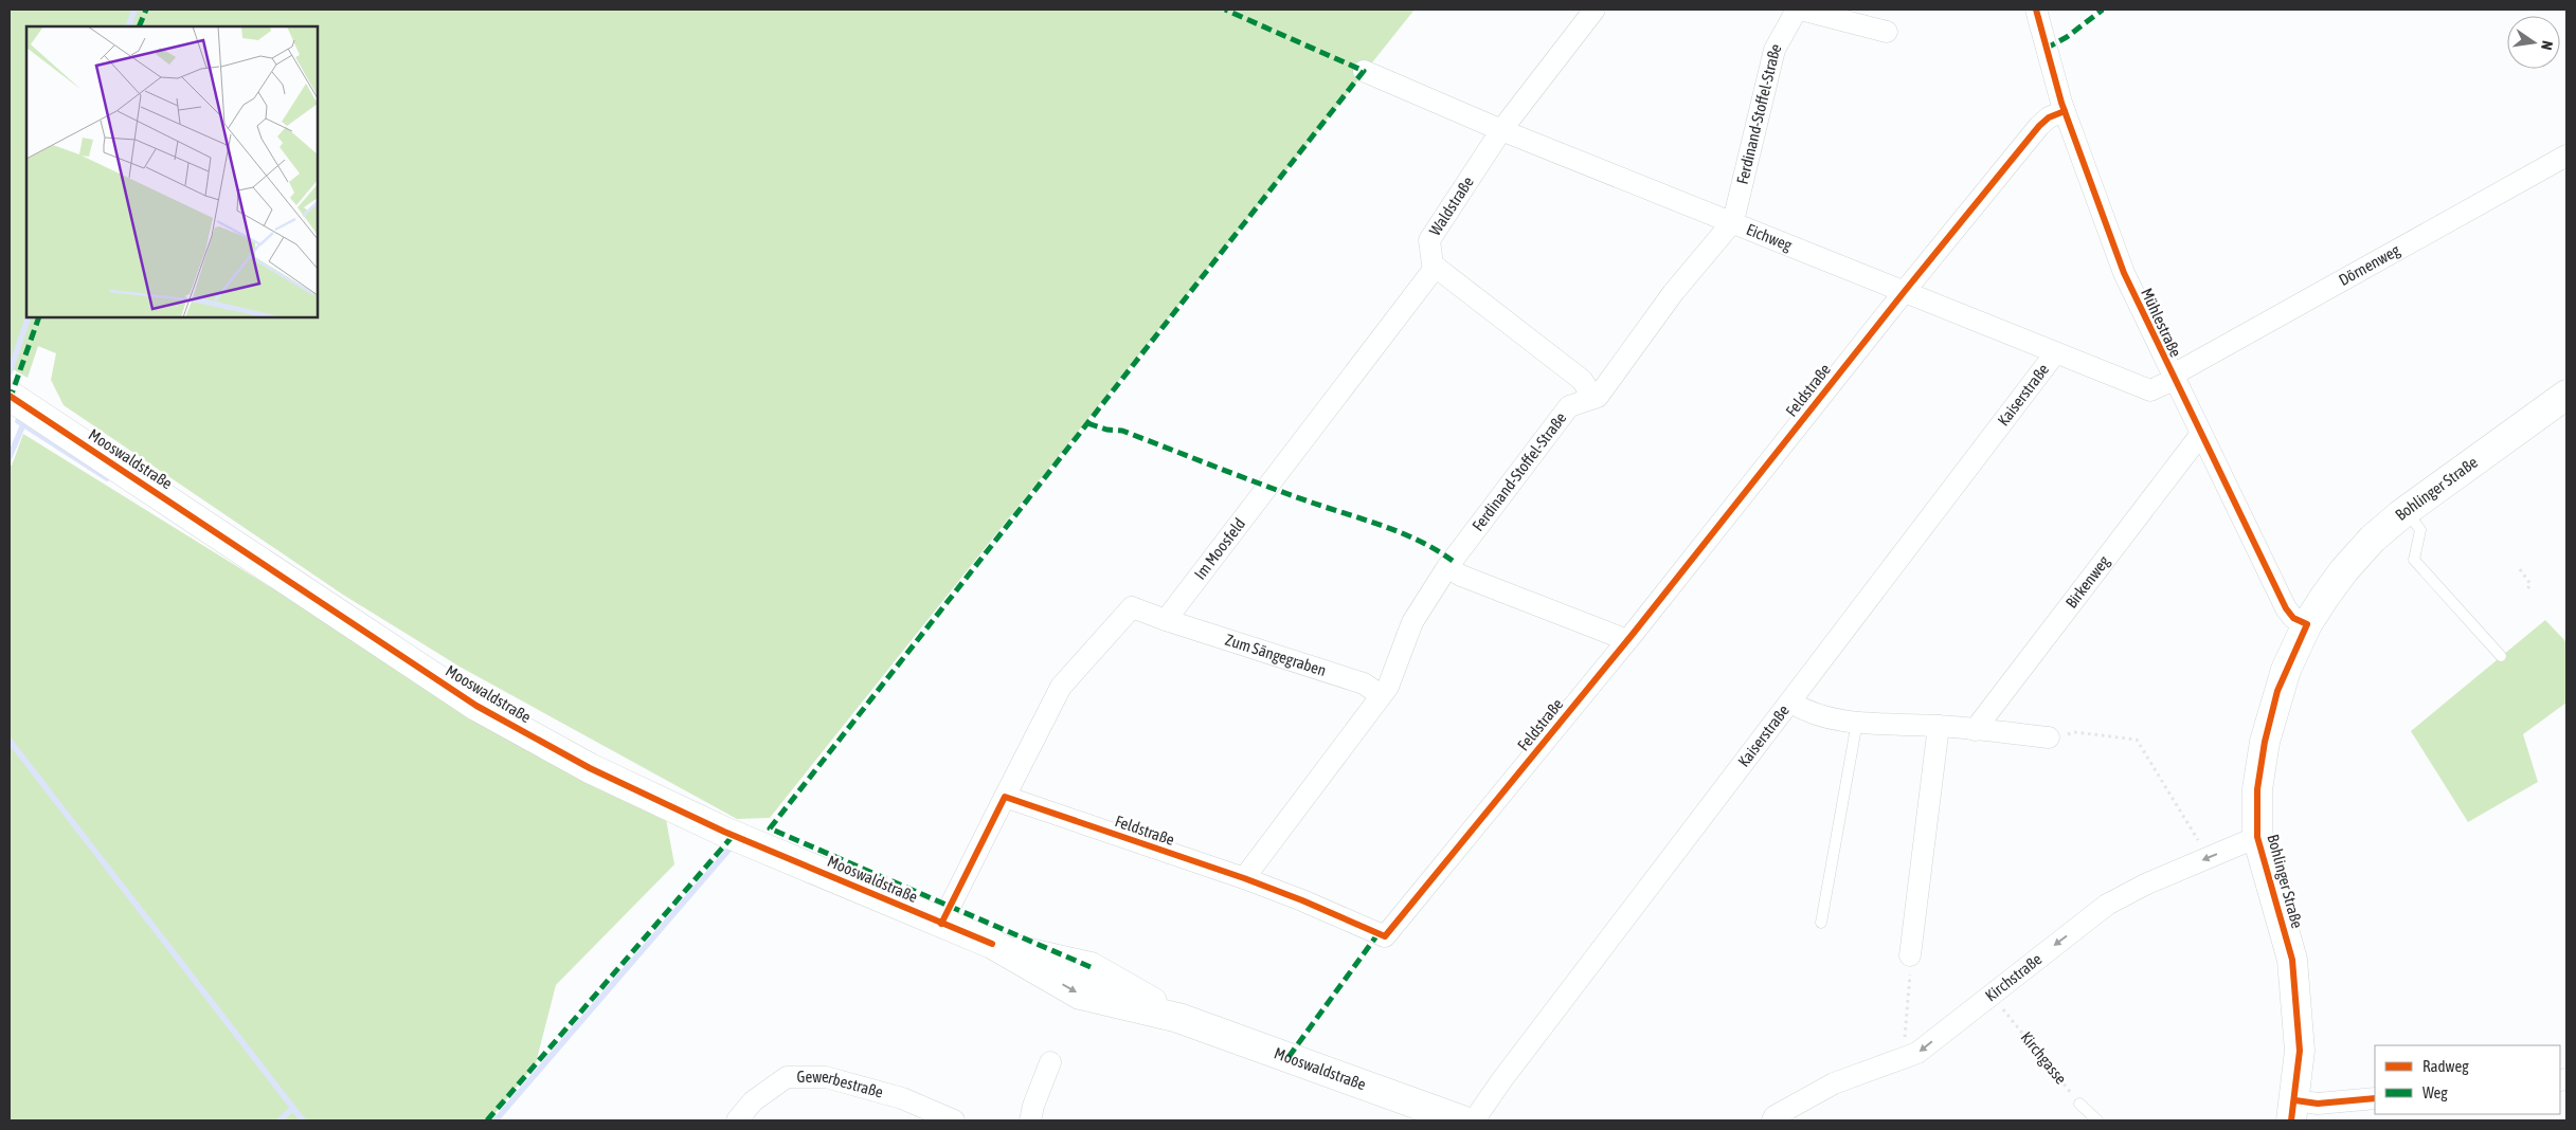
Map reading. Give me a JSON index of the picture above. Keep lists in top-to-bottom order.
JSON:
{
  "streets": {
    "main road": ["Mooswaldstraße", "Bohlinger Straße"],
    "street": [
      "Ferdinand-Stoffel-Straße",
      "Waldstraße",
      "Eichweg",
      "Dörnenweg",
      "Mühlestraße",
      "Feldstraße",
      "Kaiserstraße",
      "Im Moosfeld",
      "Birkenweg",
      "Zum Sängegraben",
      "Kirchstraße",
      "Gewerbestraße"
    ],
    "path": ["Kirchgasse"]
  },
  "crossings": [
    ["Ferdinand-Stoffel-Straße", "Eichweg"],
    ["Ferdinand-Stoffel-Straße", "Feldstraße"],
    ["Ferdinand-Stoffel-Straße", "Zum Sängegraben"],
    ["Waldstraße", "Eichweg"],
    ["Waldstraße", "Im Moosfeld"],
    ["Eichweg", "Dörnenweg"],
    ["Eichweg", "Mühlestraße"],
    ["Eichweg", "Feldstraße"],
    ["Eichweg", "Kaiserstraße"],
    ["Dörnenweg", "Mühlestraße"],
    ["Mühlestraße", "Feldstraße"],
    ["Mühlestraße", "Bohlinger Straße"],
    ["Mühlestraße", "Birkenweg"],
    ["Bohlinger Straße", "Kirchstraße"],
    ["Im Moosfeld", "Zum Sängegraben"],
    ["Kirchstraße", "Kirchgasse"]
  ],
  "one_way": ["Kirchstraße"],
  "legend": ["Radweg", "Weg"],
  "north": "right"
}
